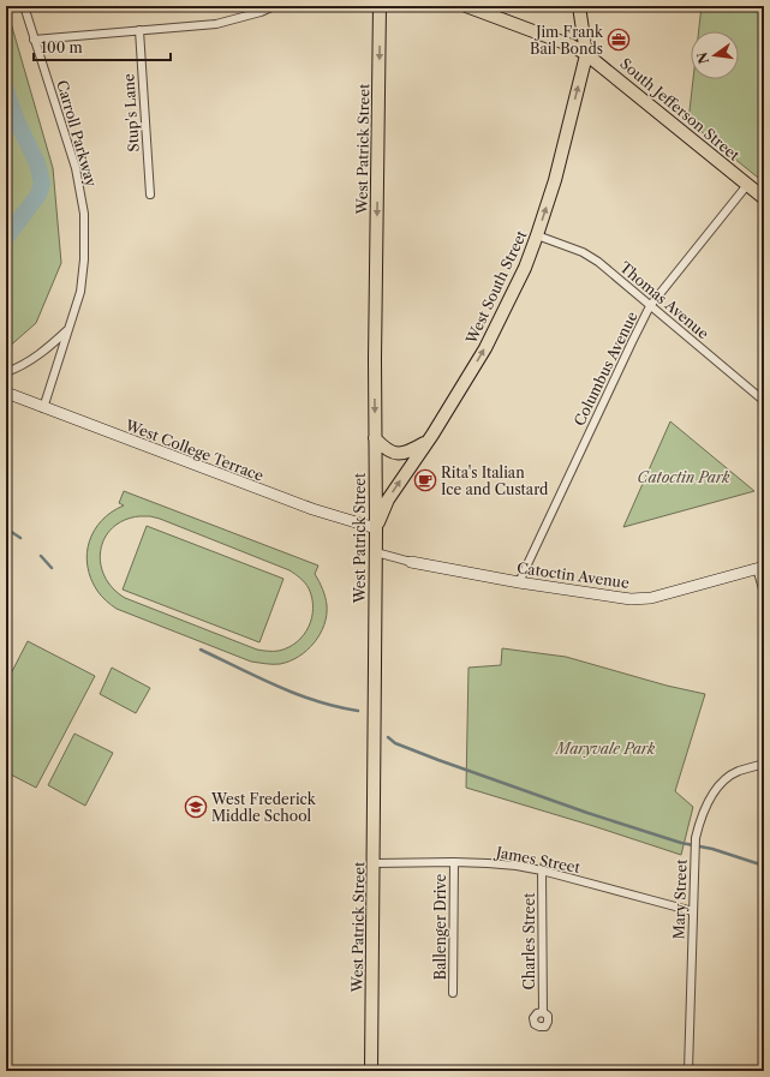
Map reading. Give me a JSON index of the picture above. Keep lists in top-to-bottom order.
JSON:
{
  "streets": {
    "main road": ["South Jefferson Street", "West Patrick Street", "West South Street"],
    "street": [
      "Stup's Lane",
      "Carroll Parkway",
      "Thomas Avenue",
      "Columbus Avenue",
      "West College Terrace",
      "Catoctin Avenue",
      "James Street",
      "Mary Street",
      "Ballenger Drive",
      "Charles Street"
    ]
  },
  "crossings": [
    ["South Jefferson Street", "West South Street"],
    ["South Jefferson Street", "Columbus Avenue"],
    ["Carroll Parkway", "West College Terrace"],
    ["West Patrick Street", "West South Street"],
    ["West Patrick Street", "West College Terrace"],
    ["West Patrick Street", "Catoctin Avenue"],
    ["West Patrick Street", "James Street"],
    ["West South Street", "Thomas Avenue"],
    ["West South Street", "West College Terrace"],
    ["Thomas Avenue", "Columbus Avenue"],
    ["Columbus Avenue", "Catoctin Avenue"],
    ["James Street", "Mary Street"],
    ["James Street", "Ballenger Drive"],
    ["James Street", "Charles Street"]
  ],
  "one_way": ["West Patrick Street", "West South Street"],
  "parks": ["Catoctin Park", "Maryvale Park"],
  "places": {
    "office": ["Jim Frank Bail Bonds"],
    "cafe": ["Rita's Italian Ice and Custard"],
    "school or university": ["West Frederick Middle School"]
  },
  "scale_bar": "100 m",
  "north": "left"
}
